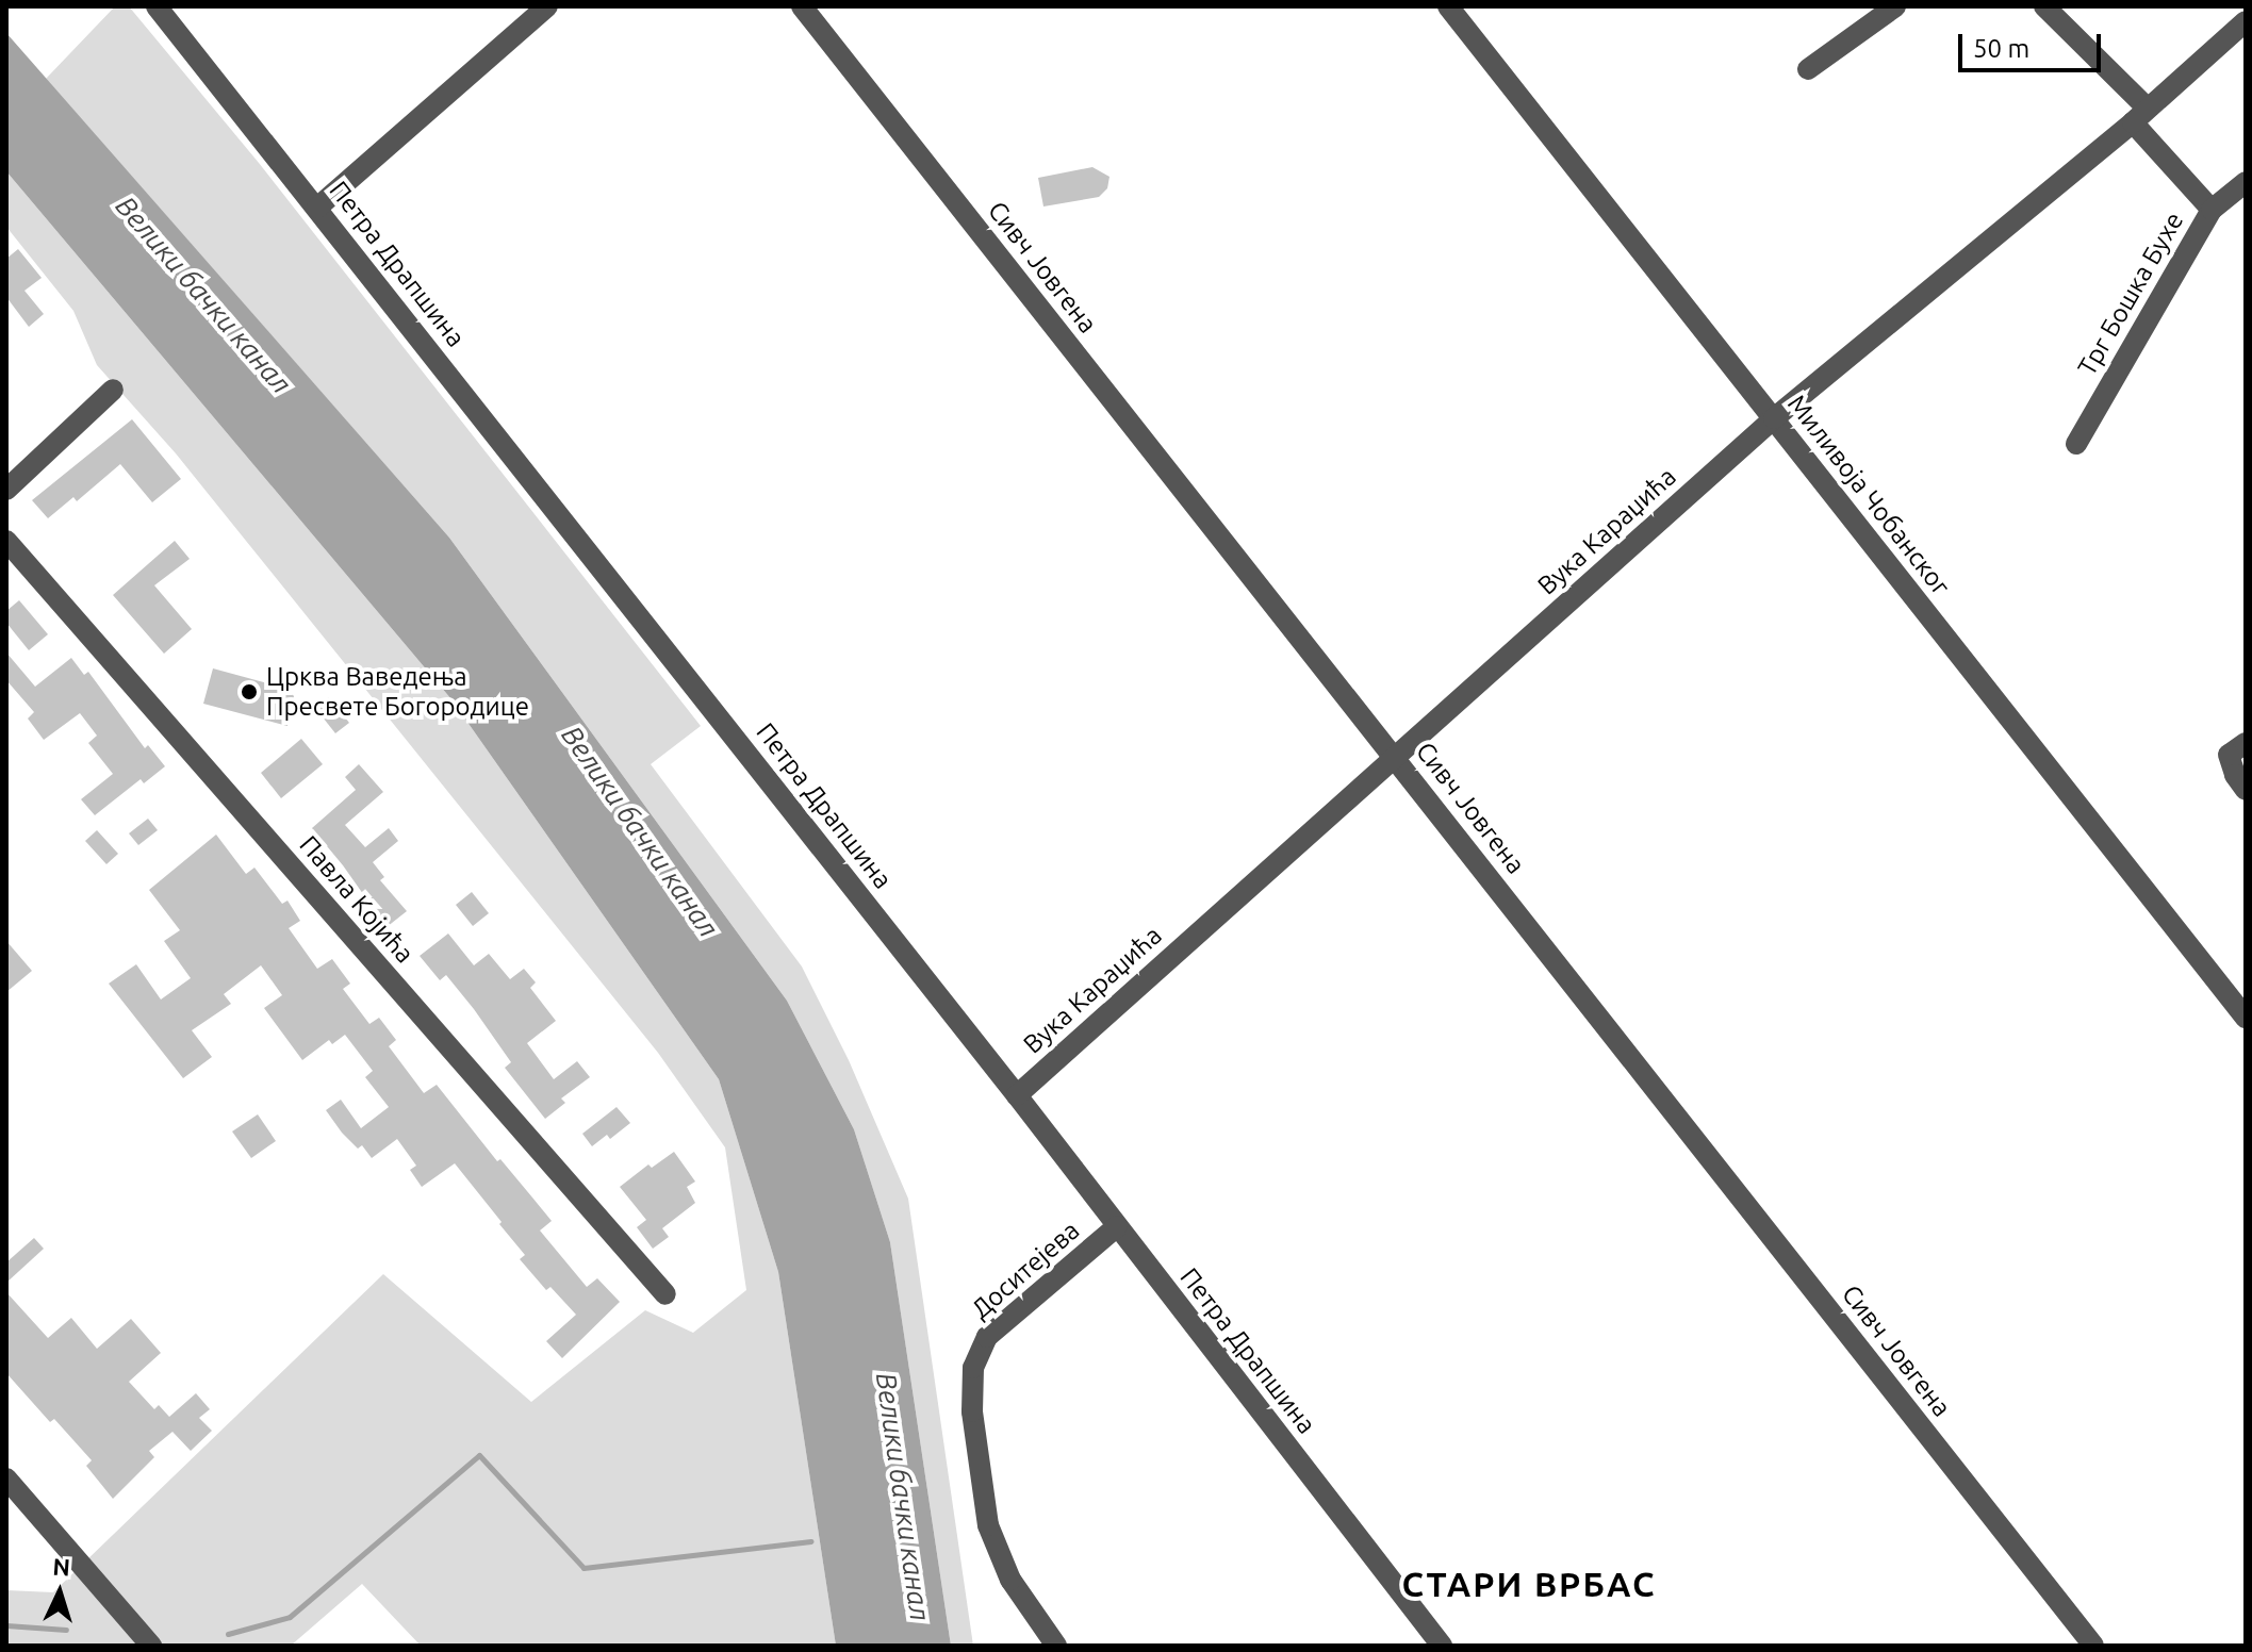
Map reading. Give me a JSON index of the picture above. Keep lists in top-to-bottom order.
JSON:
{
  "streets": {
    "street": [
      "Петра Драпшина",
      "Сивч Јовгена",
      "Трг Бошка Бухе",
      "Миливоја Чобанског",
      "Вука Караџића",
      "Павла Којића",
      "Доситејева"
    ]
  },
  "crossings": [
    ["Петра Драпшина", "Вука Караџића"],
    ["Петра Драпшина", "Доситејева"],
    ["Сивч Јовгена", "Вука Караџића"],
    ["Миливоја Чобанског", "Вука Караџића"]
  ],
  "districts": ["СТАРИ ВРБАС"],
  "water": ["Велики бачки канал"],
  "places": ["Црква Ваведења Пресвете Богородице"],
  "scale_bar": "50 m",
  "north": "top"
}
